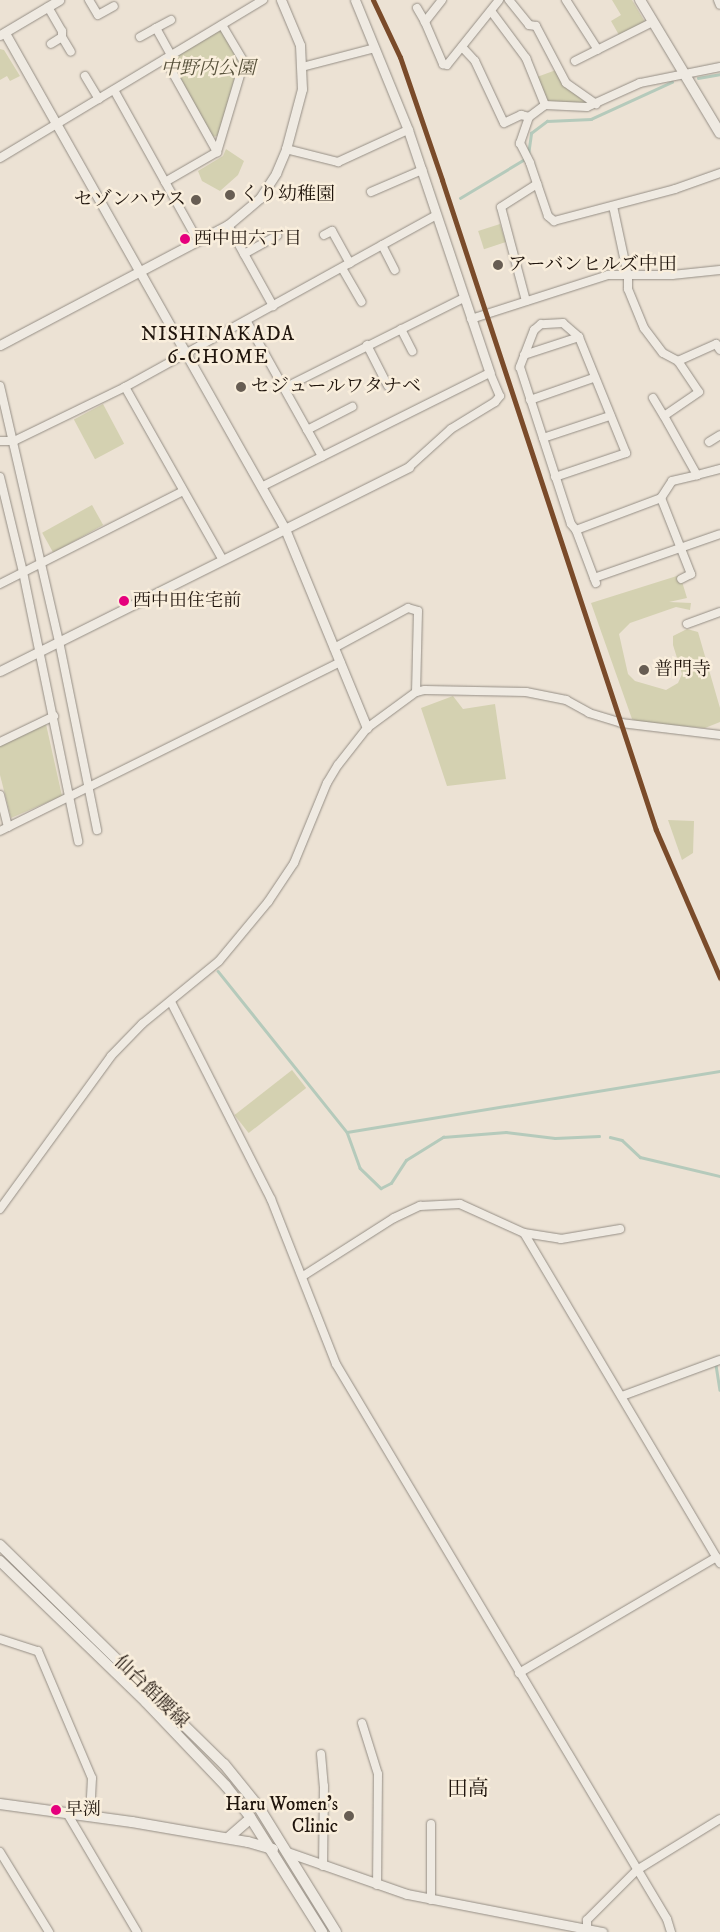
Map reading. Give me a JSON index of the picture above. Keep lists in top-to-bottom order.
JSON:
{
  "streets": {
    "main road": ["仙台館腰線"]
  },
  "districts": ["NISHINAKADA 6-CHOME", "田高"],
  "parks": ["中野内公園"],
  "places": [
    "くり幼稚園",
    "セゾンハウス",
    "西中田六丁目",
    "アーバンヒルズ中田",
    "セジュールワタナベ",
    "西中田住宅前",
    "普門寺",
    "早渕",
    "Haru Women's Clinic"
  ]
}
